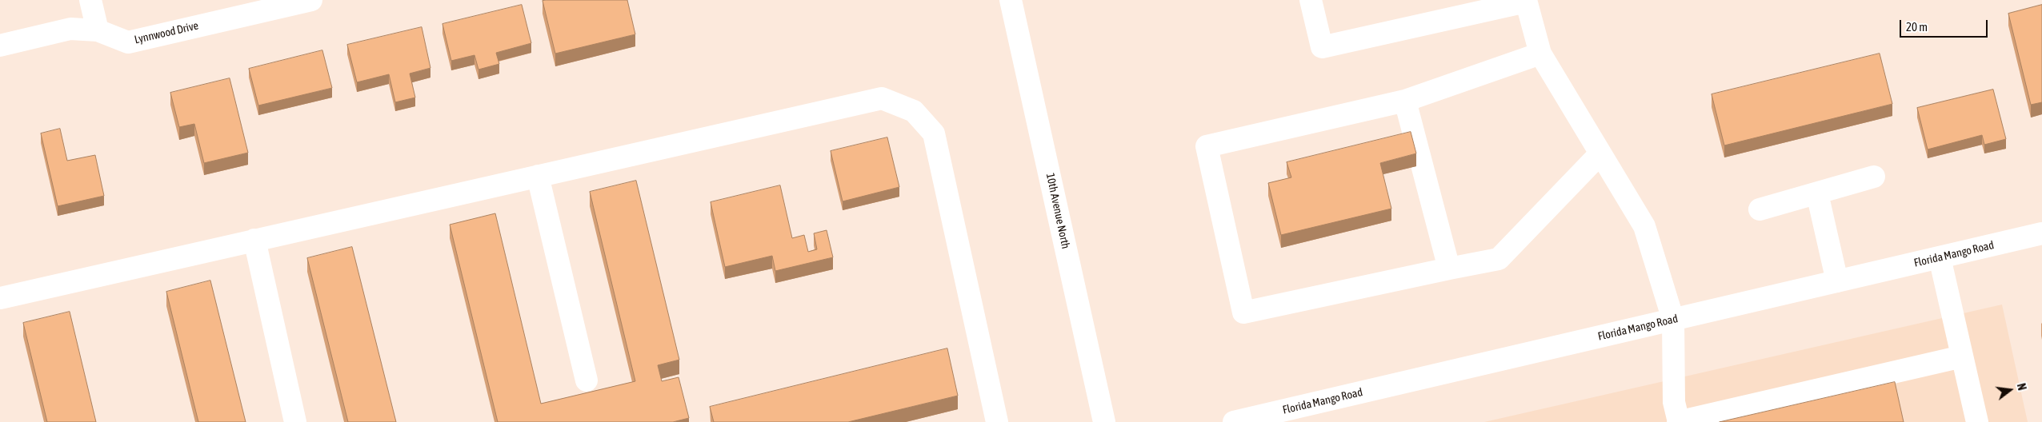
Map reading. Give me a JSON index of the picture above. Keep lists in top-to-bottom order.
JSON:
{
  "streets": {
    "street": ["Lynnwood Drive", "10th Avenue North", "Florida Mango Road"]
  },
  "scale_bar": "20 m",
  "north": "right"
}
